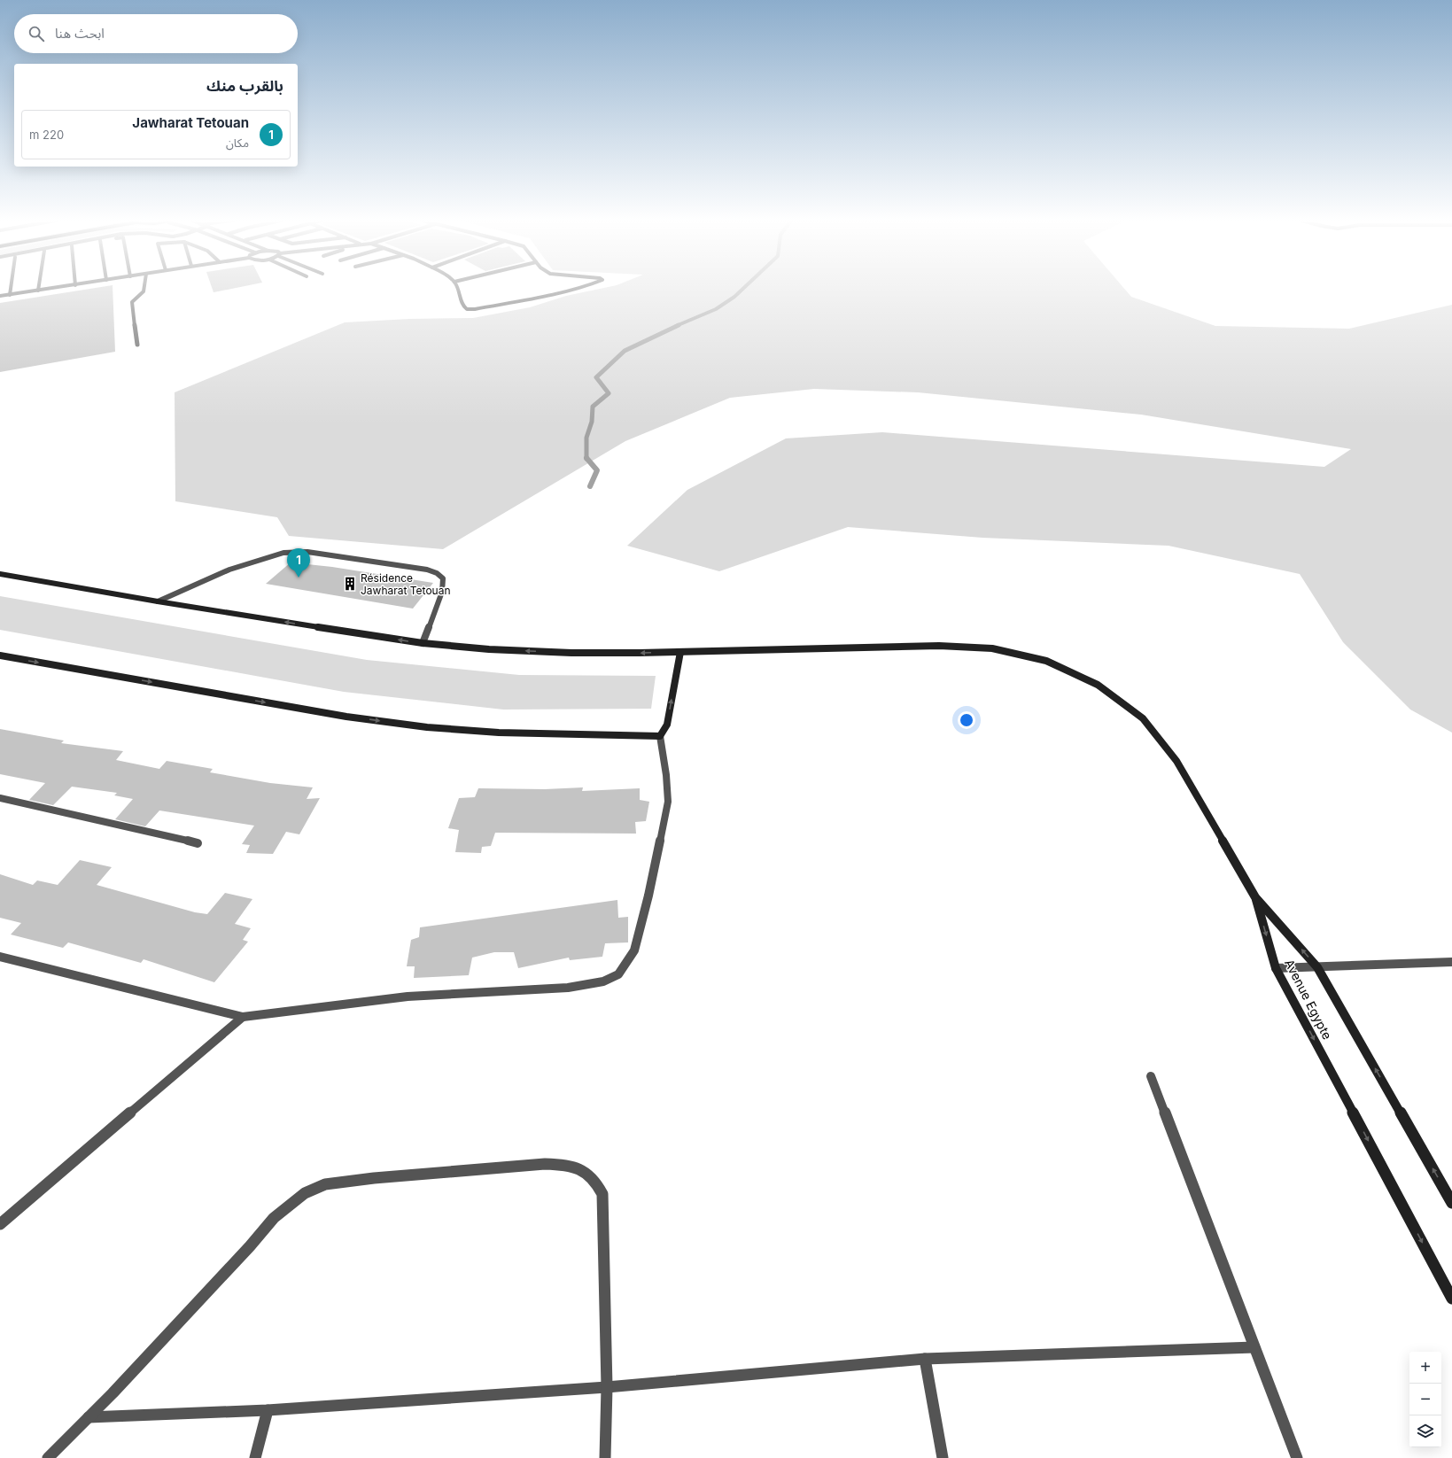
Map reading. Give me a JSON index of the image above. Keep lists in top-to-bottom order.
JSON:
{
  "streets": {
    "street": ["Avenue Egypte"]
  },
  "places": {
    "building": ["Résidence Jawharat Tetouan"]
  },
  "page": {
    "search": "ابحث هنا",
    "heading": "بالقرب منك",
    "list": [
      {
        "mark": "1",
        "name": "Jawharat Tetouan",
        "note": "مكان",
        "value": "220 m"
      }
    ],
    "pins": "1",
    "map_buttons": ["+", "−"]
  }
}
